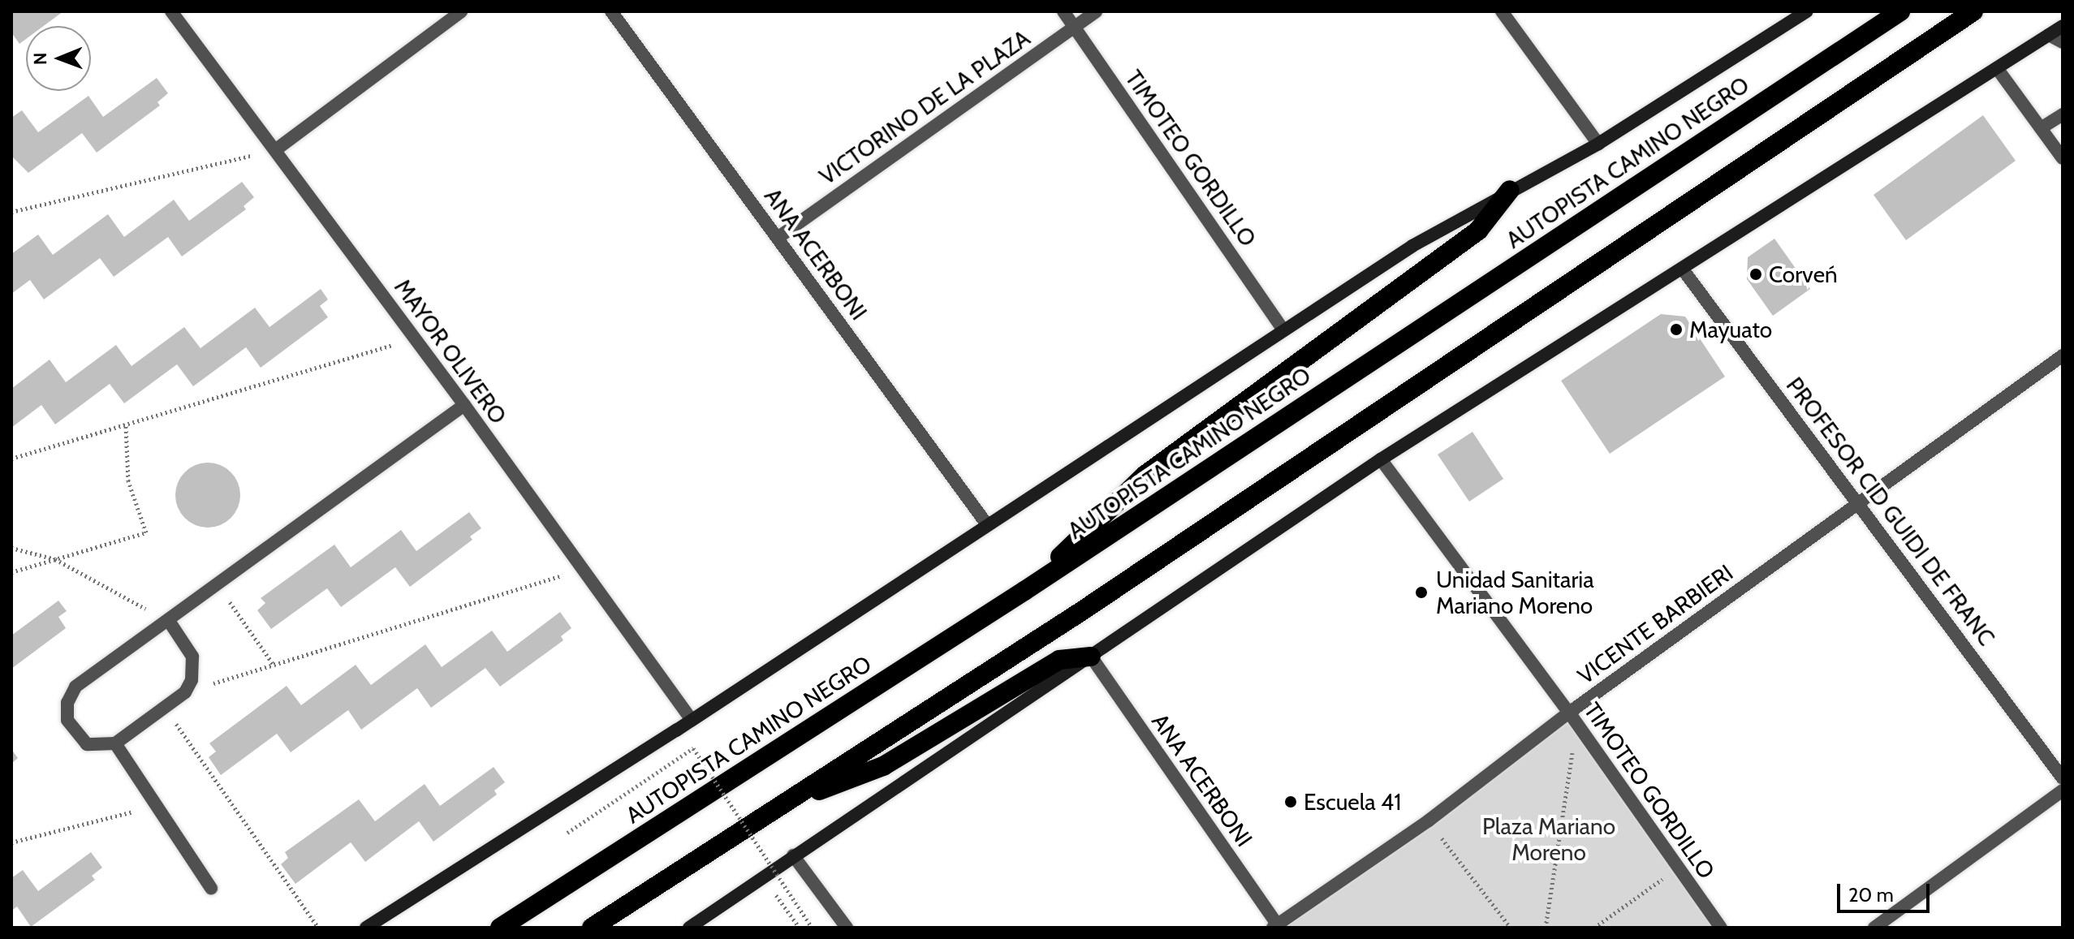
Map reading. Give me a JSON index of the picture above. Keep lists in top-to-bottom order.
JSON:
{
  "streets": {
    "highway": ["AUTOPISTA CAMINO NEGRO"],
    "street": [
      "VICTORINO DE LA PLAZA",
      "TIMOTEO GORDILLO",
      "ANA ACERBONI",
      "MAYOR OLIVERO",
      "PROFESOR CID GUIDI DE FRANC",
      "VICENTE BARBIERI"
    ]
  },
  "crossings": [
    ["VICTORINO DE LA PLAZA", "TIMOTEO GORDILLO"],
    ["VICTORINO DE LA PLAZA", "ANA ACERBONI"],
    ["TIMOTEO GORDILLO", "VICENTE BARBIERI"],
    ["ANA ACERBONI", "VICENTE BARBIERI"],
    ["PROFESOR CID GUIDI DE FRANC", "VICENTE BARBIERI"]
  ],
  "parks": ["Plaza Mariano Moreno"],
  "places": [
    "Corveń",
    "Mayuato",
    "Unidad Sanitaria Mariano Moreno",
    "Escuela 41"
  ],
  "scale_bar": "20 m",
  "north": "left"
}
